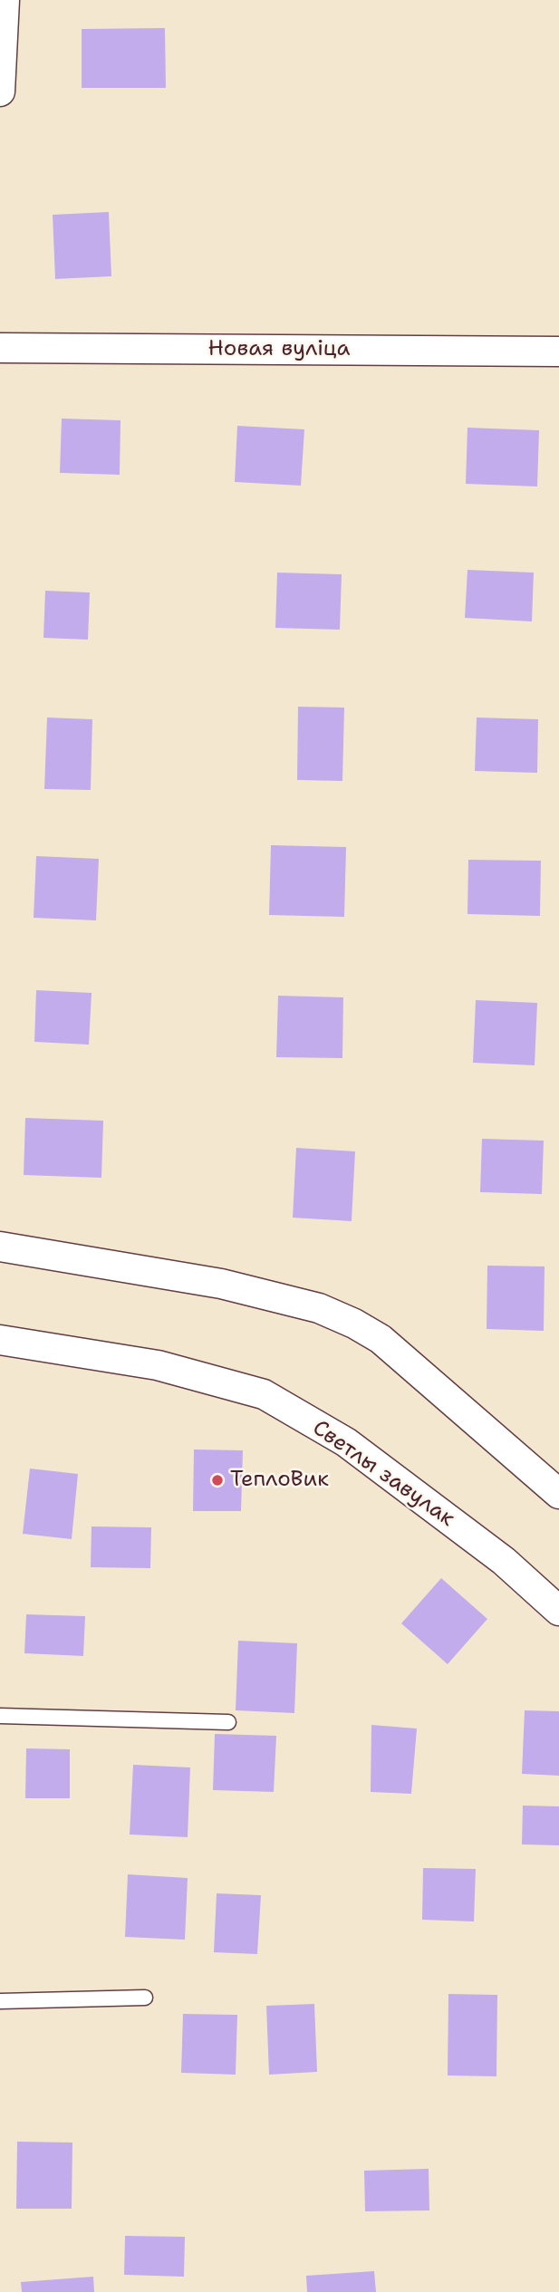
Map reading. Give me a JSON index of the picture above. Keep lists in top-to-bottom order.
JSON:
{
  "streets": {
    "street": ["Новая вуліца", "Светлы завулак"]
  },
  "places": ["ТеплоВик"]
}
